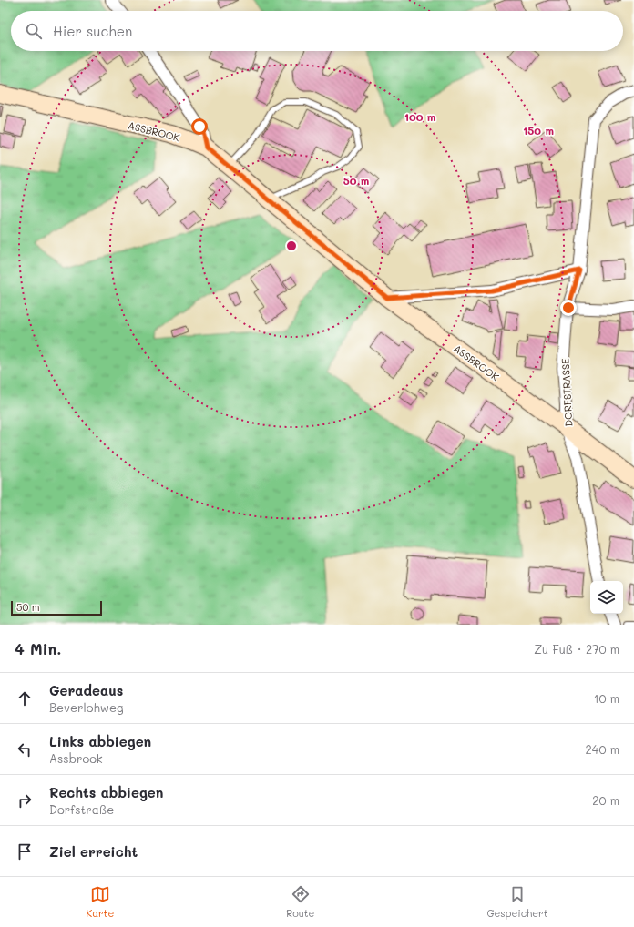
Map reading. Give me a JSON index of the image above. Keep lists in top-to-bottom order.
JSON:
{
  "streets": {
    "street": ["ASSBROOK", "DORFSTRASSE"]
  },
  "crossings": [
    ["ASSBROOK", "DORFSTRASSE"]
  ],
  "scale_bar": "50 m",
  "page": {
    "search": "Hier suchen",
    "scale": "50 m",
    "heading": ["4 Min.", "Zu Fuß · 270 m"],
    "list": [
      ["Geradeaus", "Beverlohweg", "10 m"],
      ["Links abbiegen", "Assbrook", "240 m"],
      ["Rechts abbiegen", "Dorfstraße", "20 m"],
      "Ziel erreicht"
    ],
    "nav": ["Karte", "Route", "Gespeichert"]
  },
  "rings": ["100 m", "150 m", "50 m"]
}
